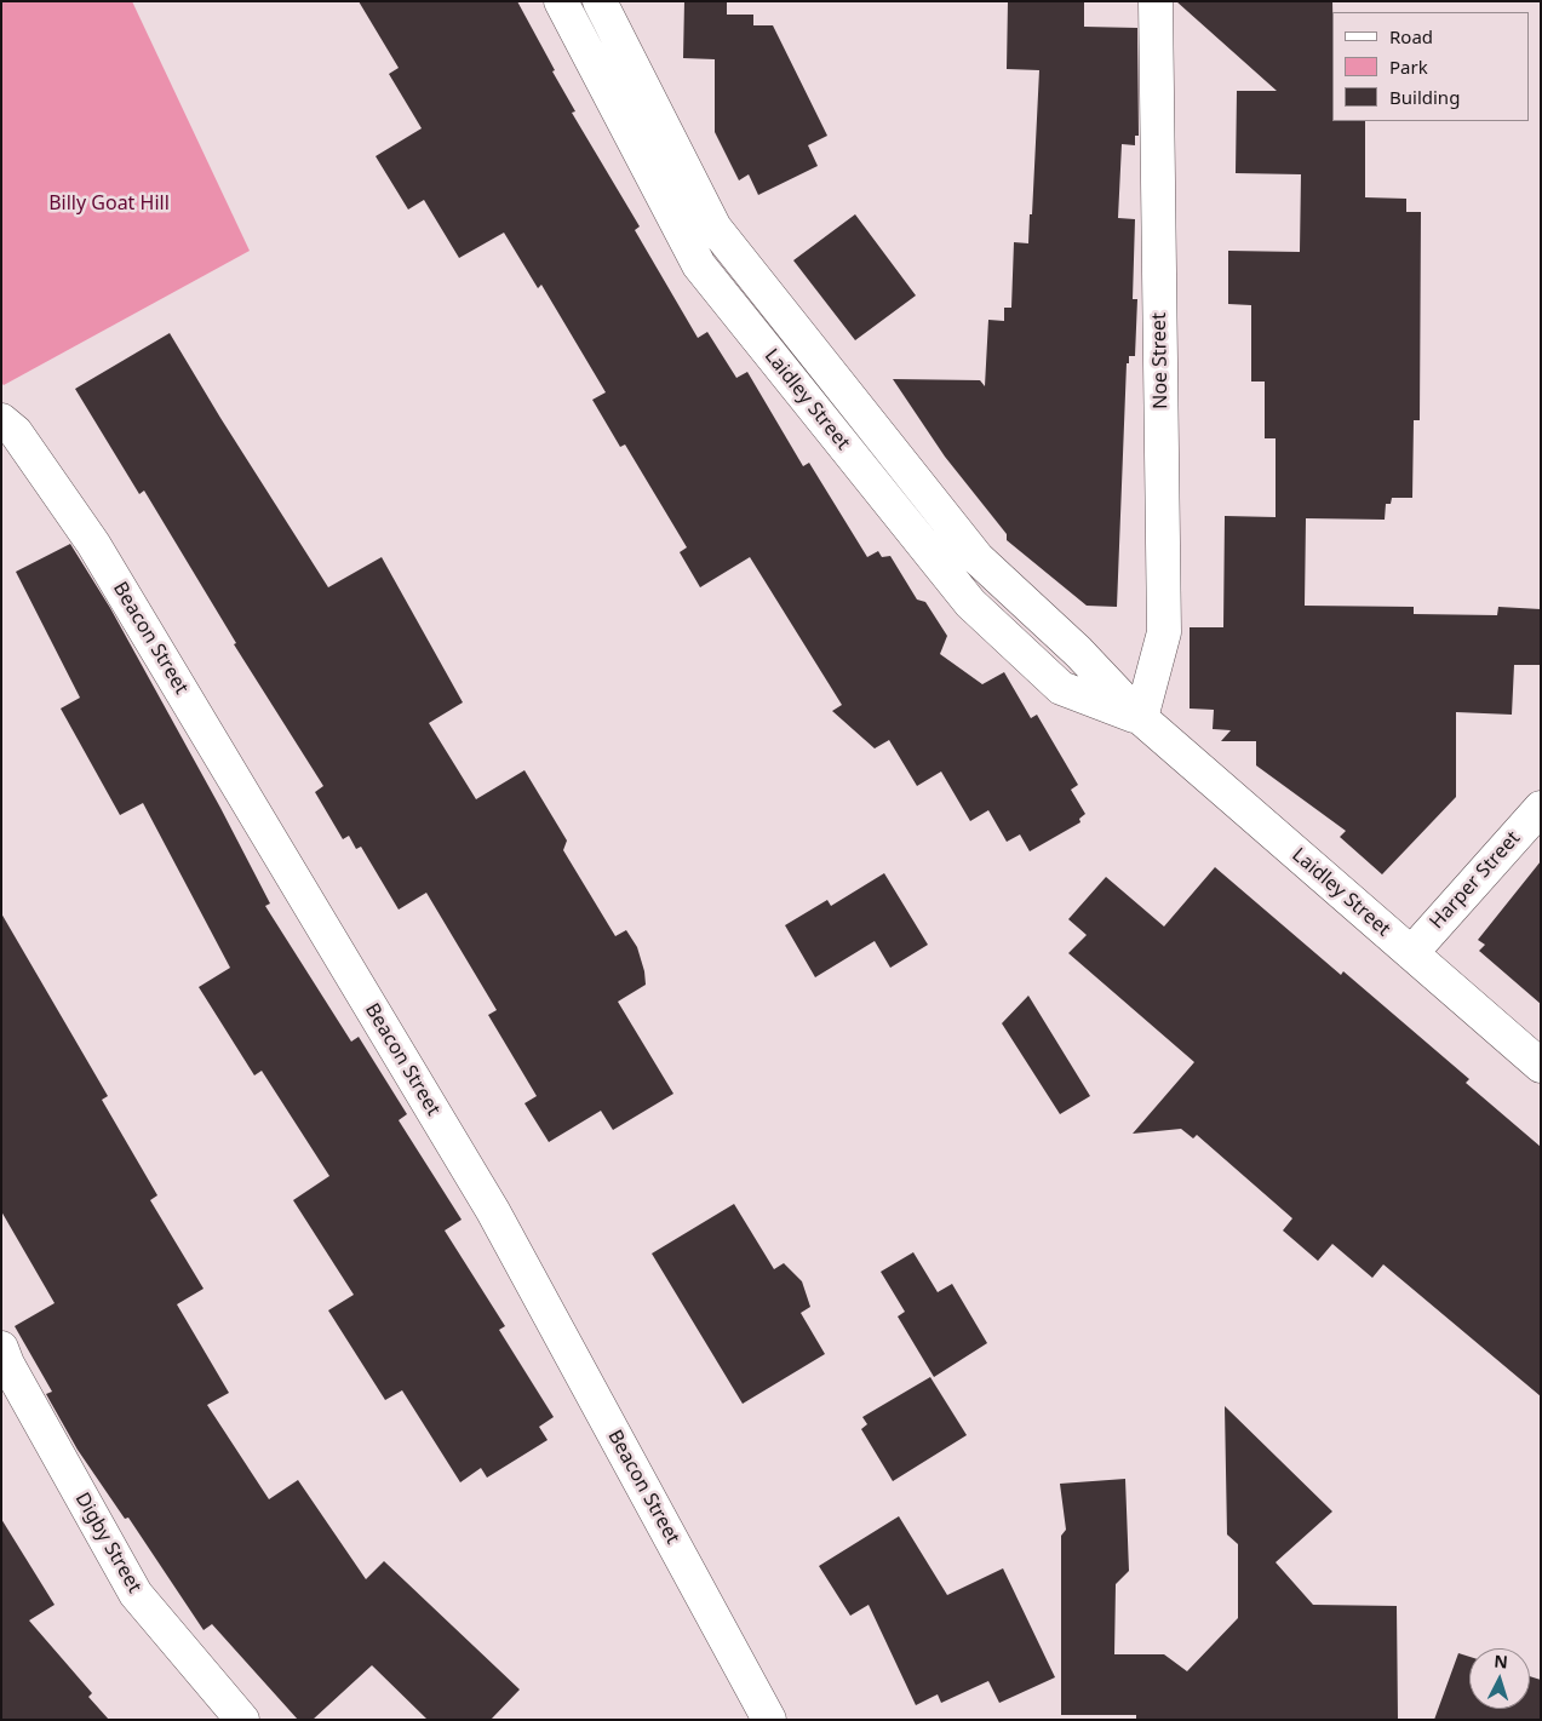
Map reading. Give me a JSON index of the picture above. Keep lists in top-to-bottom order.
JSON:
{
  "streets": {
    "street": [
      "Noe Street",
      "Laidley Street",
      "Beacon Street",
      "Harper Street",
      "Digby Street"
    ]
  },
  "crossings": [
    ["Noe Street", "Laidley Street"],
    ["Laidley Street", "Harper Street"]
  ],
  "parks": ["Billy Goat Hill"],
  "legend": ["Road", "Park", "Building"],
  "north": "top"
}
